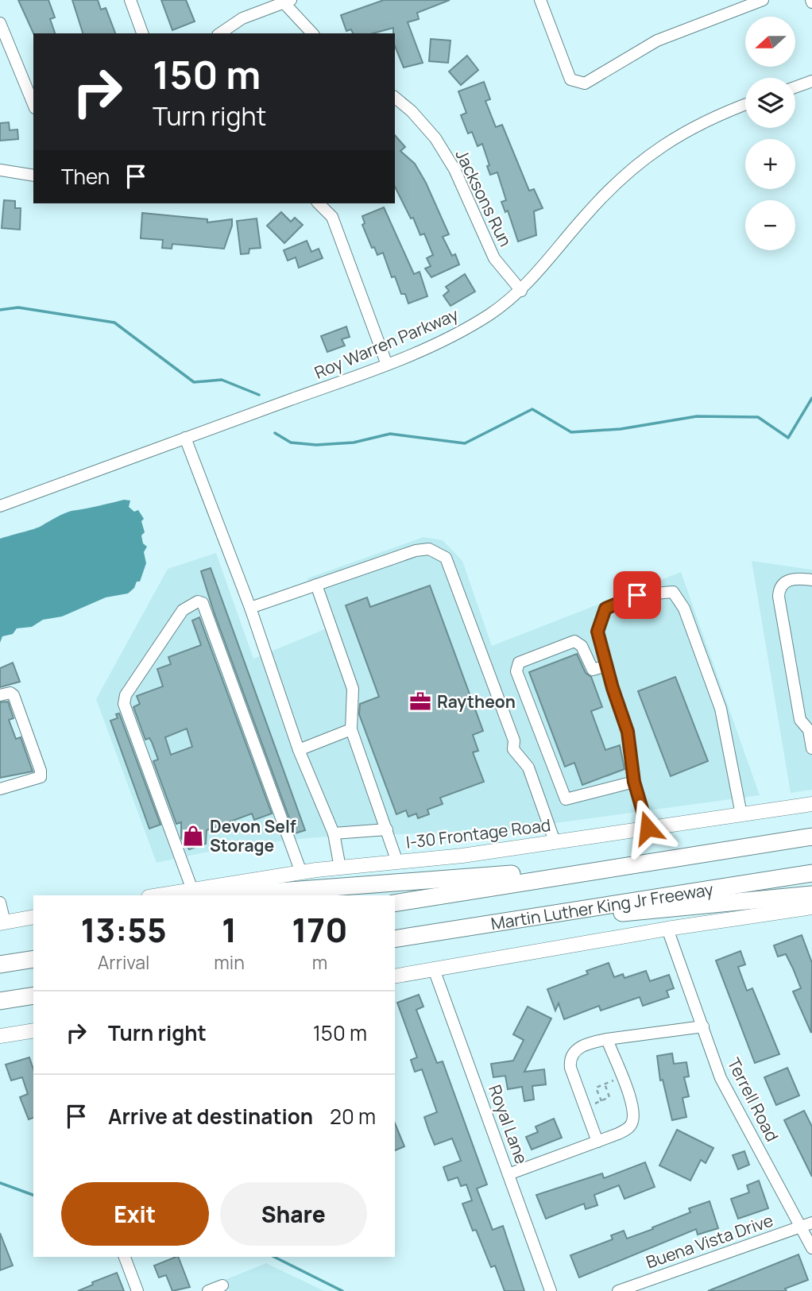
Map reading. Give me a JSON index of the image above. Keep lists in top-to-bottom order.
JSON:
{
  "streets": {
    "highway": ["Martin Luther King Jr Freeway"],
    "main road": ["I-30 Frontage Road"],
    "street": [
      "Jacksons Run",
      "Roy Warren Parkway",
      "Terrell Road",
      "Royal Lane",
      "Buena Vista Drive"
    ]
  },
  "crossings": [
    ["Jacksons Run", "Roy Warren Parkway"],
    ["Terrell Road", "Buena Vista Drive"]
  ],
  "places": {
    "office": ["Raytheon"],
    "shop": ["Devon Self Storage"]
  },
  "north": "left",
  "page": {
    "map_buttons": ["+", "−"],
    "turn": ["150 m", "Turn right"],
    "then": "Then",
    "eta": [
      "13:55",
      "Arrival",
      "1",
      "min",
      "170",
      "m"
    ],
    "list": [
      {
        "name": "Turn right",
        "value": "150 m"
      },
      {
        "name": "Arrive at destination",
        "value": "20 m"
      }
    ],
    "buttons": ["Exit", "Share"]
  }
}
